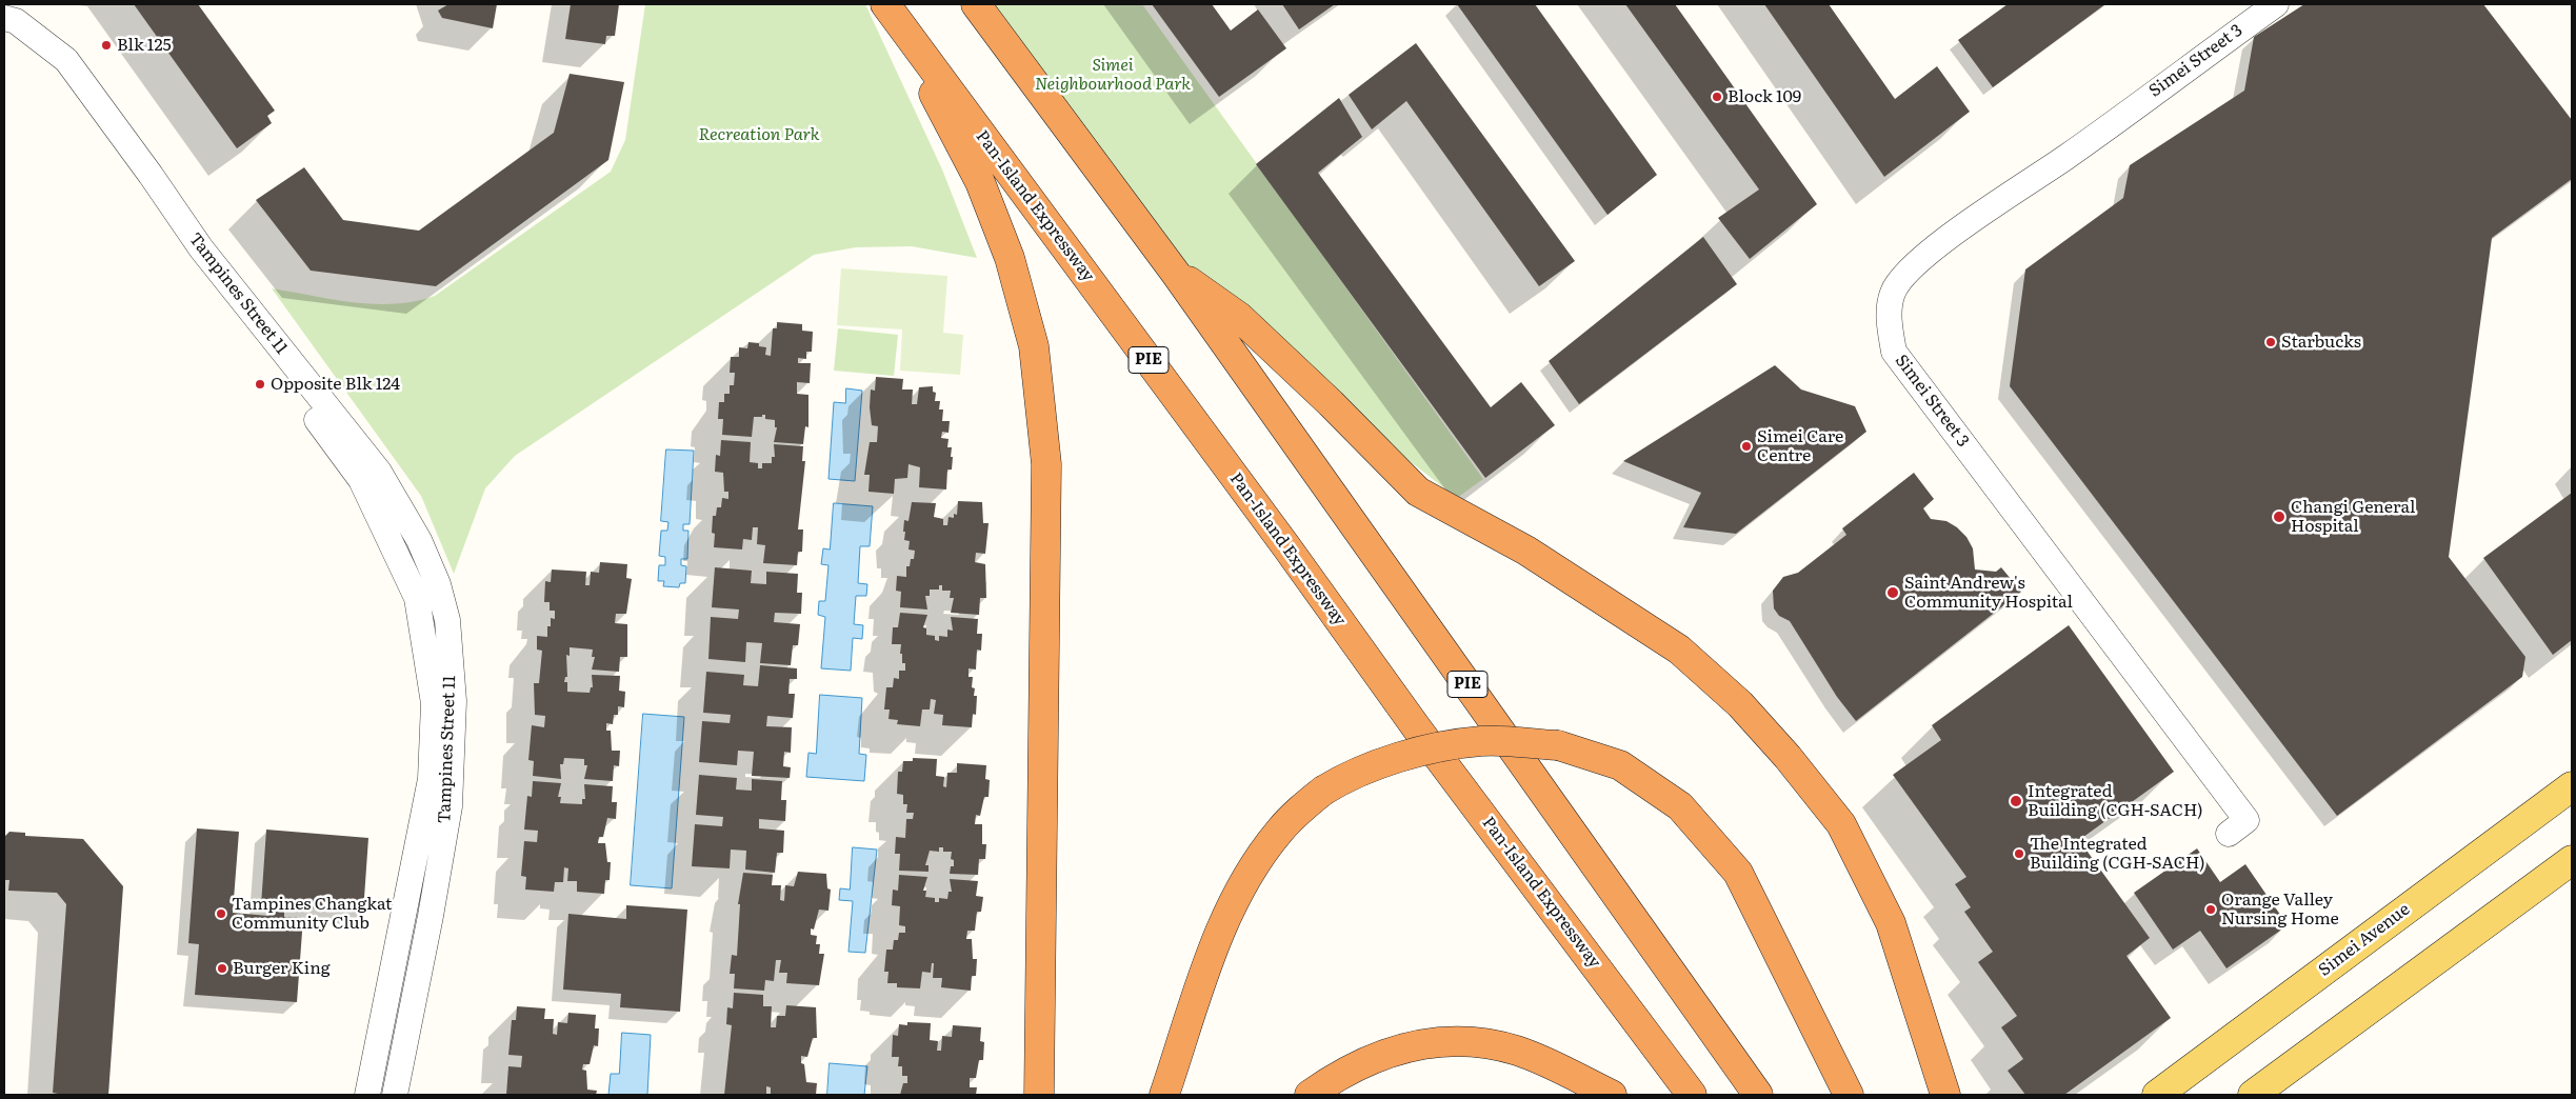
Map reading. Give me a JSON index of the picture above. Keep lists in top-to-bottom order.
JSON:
{
  "streets": {
    "highway": ["Pan-Island Expressway", "PIE"],
    "main road": ["Simei Avenue"],
    "street": ["Simei Street 3", "Tampines Street 11"]
  },
  "parks": ["Simei Neighbourhood Park", "Recreation Park"],
  "places": [
    "Blk 125",
    "Block 109",
    "Starbucks",
    "Opposite Blk 124",
    "Simei Care Centre",
    "Changi General Hospital",
    "Saint Andrew's Community Hospital",
    "Integrated Building (CGH-SACH)",
    "The Integrated Building (CGH-SACH)",
    "Orange Valley Nursing Home",
    "Tampines Changkat Community Club",
    "Burger King"
  ]
}
